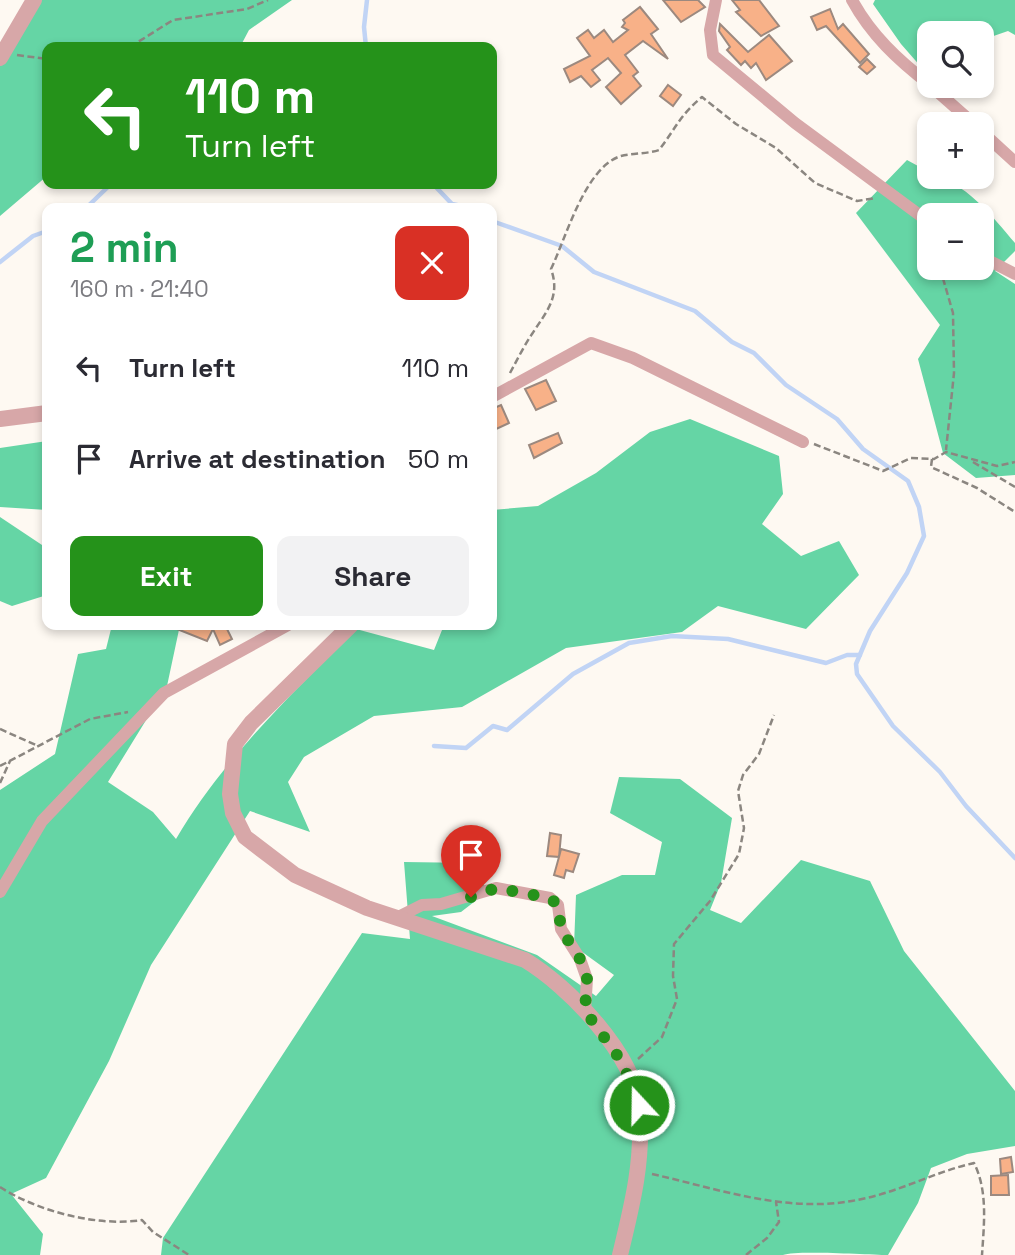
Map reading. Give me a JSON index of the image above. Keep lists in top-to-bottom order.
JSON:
{
  "page": {
    "map_buttons": ["+", "−"],
    "turn": ["110 m", "Turn left"],
    "heading": ["2 min", "160 m · 21:40"],
    "list": [
      {
        "name": "Turn left",
        "value": "110 m"
      },
      {
        "name": "Arrive at destination",
        "value": "50 m"
      }
    ],
    "buttons": ["Exit", "Share"]
  }
}
